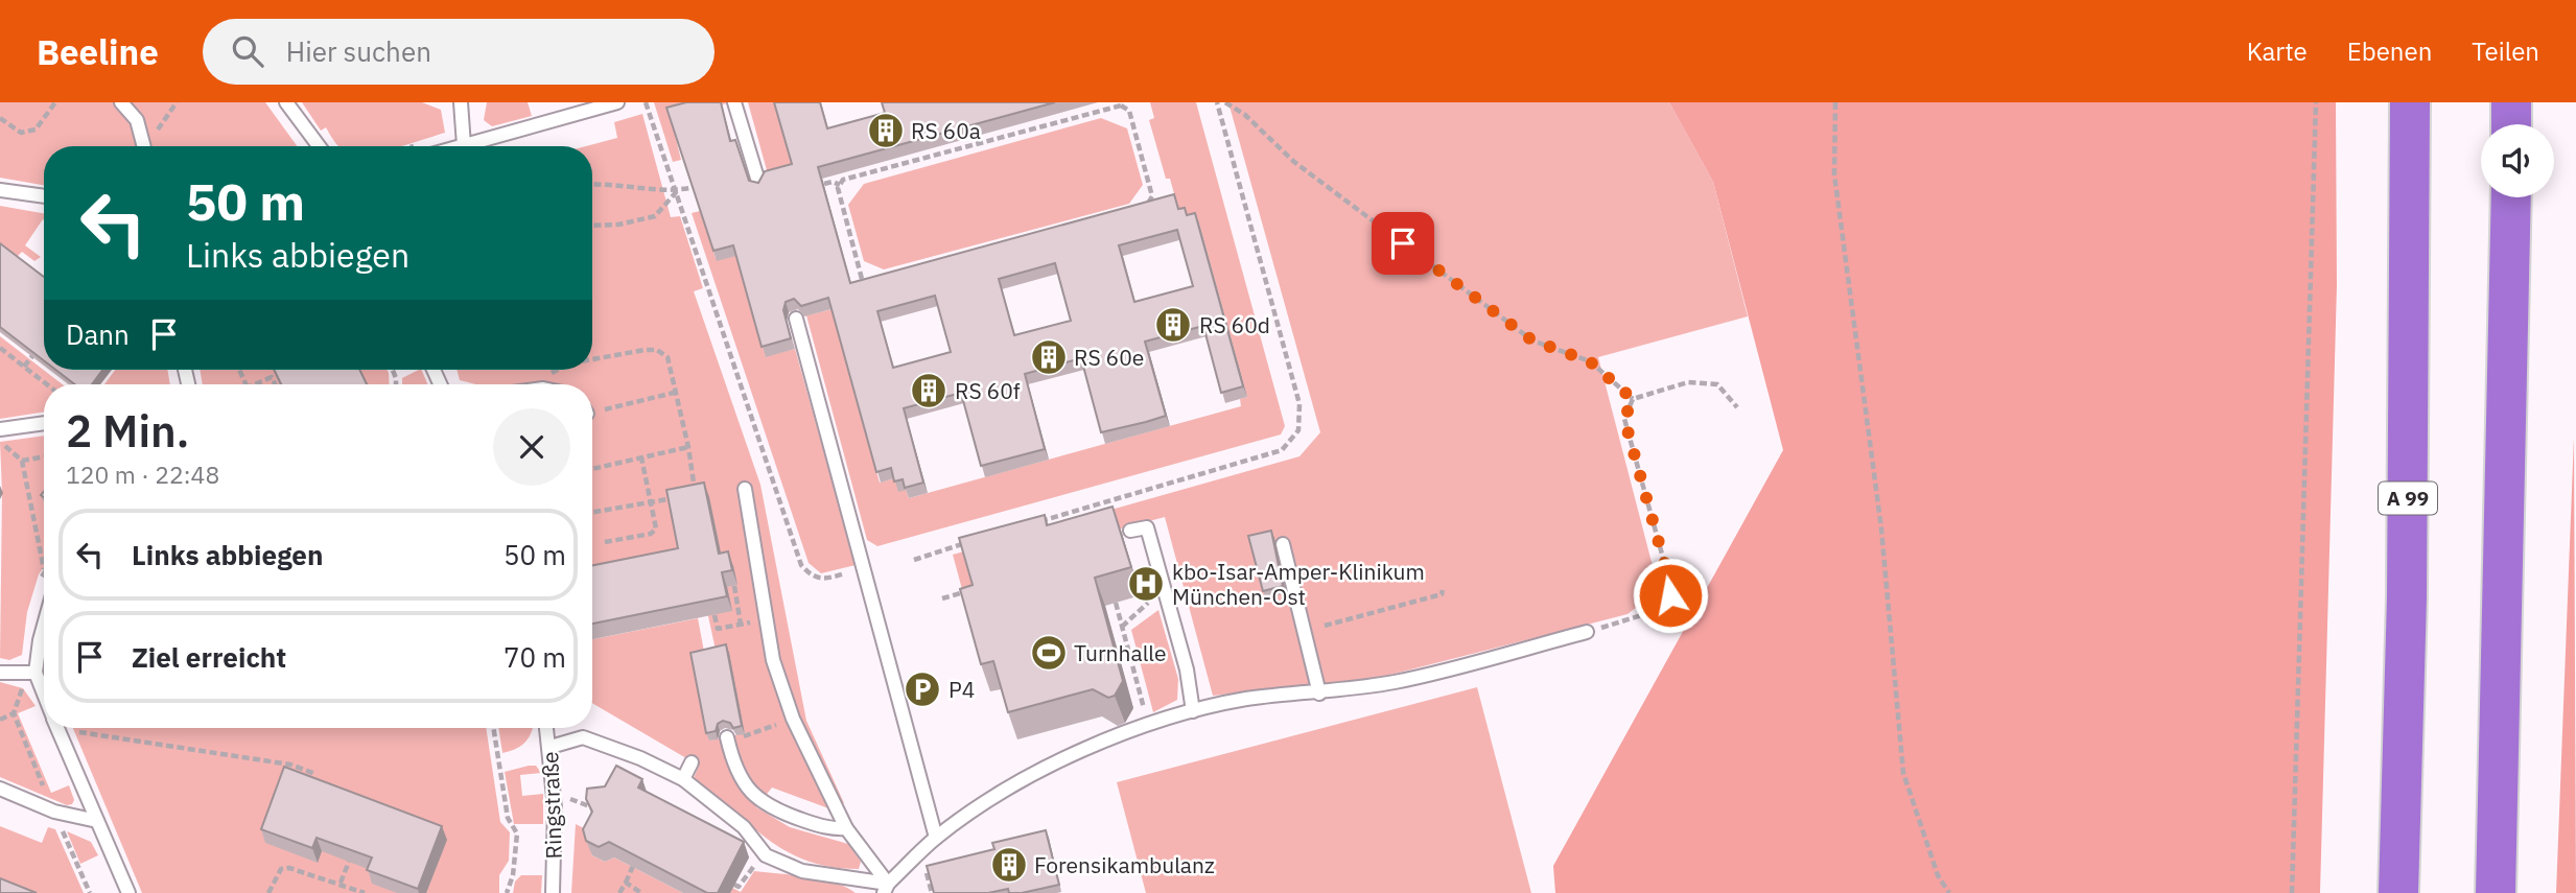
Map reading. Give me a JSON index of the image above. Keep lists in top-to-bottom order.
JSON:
{
  "streets": {
    "highway": ["A 99"],
    "lane": ["Ringstraße"]
  },
  "places": {
    "building": [
      "RS 60a",
      "RS 60d",
      "RS 60e",
      "RS 60f",
      "Forensikambulanz"
    ],
    "hospital": ["kbo-Isar-Amper-Klinikum München-Ost"],
    "sports": ["Turnhalle"],
    "parking": ["P4"]
  },
  "page": {
    "header": "Beeline",
    "search": "Hier suchen",
    "nav": ["Karte", "Ebenen", "Teilen"],
    "turn": ["50 m", "Links abbiegen"],
    "then": "Dann",
    "heading": ["2 Min.", "120 m · 22:48"],
    "list": [
      {
        "name": "Links abbiegen",
        "value": "50 m"
      },
      {
        "name": "Ziel erreicht",
        "value": "70 m"
      }
    ]
  }
}
